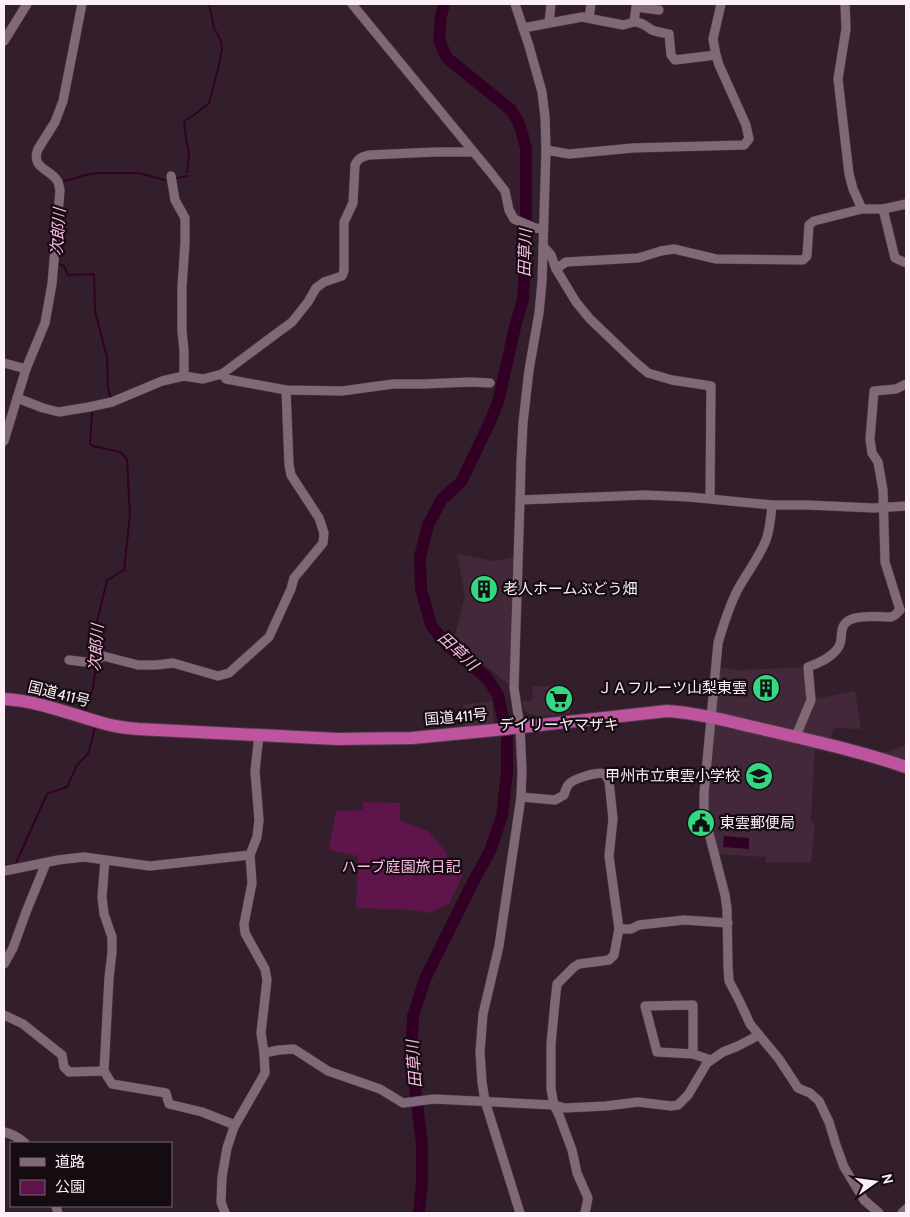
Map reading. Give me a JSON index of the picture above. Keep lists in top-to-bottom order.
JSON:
{
  "streets": {
    "highway": ["国道411号"]
  },
  "water": ["次郎川", "田草川"],
  "parks": ["ハーブ庭園旅日記"],
  "places": {
    "building": ["老人ホームぶどう畑", "ＪＡフルーツ山梨東雲"],
    "supermarket": ["デイリーヤマザキ"],
    "school or university": ["甲州市立東雲小学校"],
    "public building": ["東雲郵便局"]
  },
  "legend": ["道路", "公園"],
  "north": "right"
}
